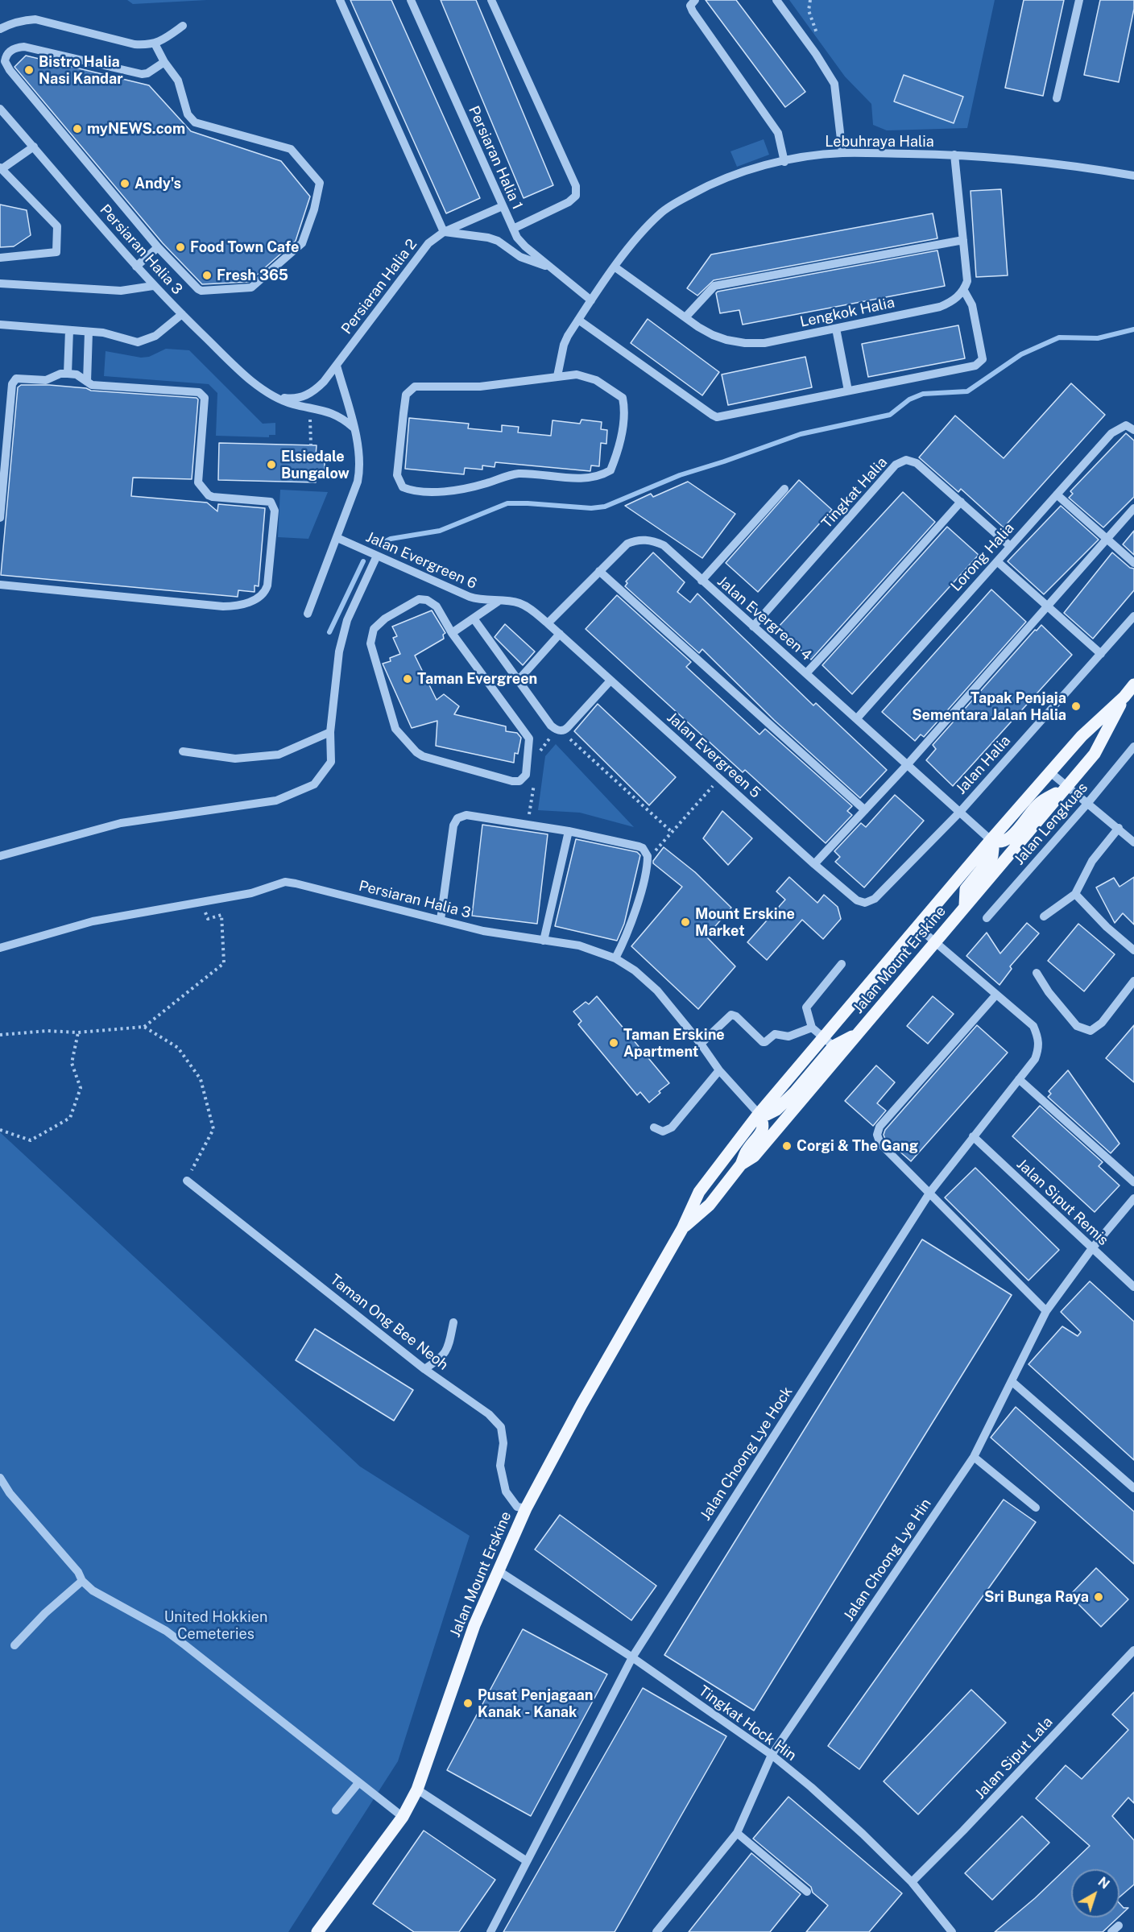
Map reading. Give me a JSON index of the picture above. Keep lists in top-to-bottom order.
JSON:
{
  "streets": {
    "main road": ["Jalan Mount Erskine"],
    "street": [
      "Lebuhraya Halia",
      "Persiaran Halia 1",
      "Persiaran Halia 3",
      "Persiaran Halia 2",
      "Lengkok Halia",
      "Tingkat Halia",
      "Lorong Halia",
      "Jalan Evergreen 6",
      "Jalan Evergreen 4",
      "Jalan Evergreen 5",
      "Jalan Halia",
      "Jalan Lengkuas",
      "Jalan Siput Remis",
      "Taman Ong Bee Neoh",
      "Jalan Choong Lye Hock",
      "Jalan Choong Lye Hin",
      "Tingkat Hock Hin",
      "Jalan Siput Lala"
    ]
  },
  "crossings": [
    ["Lebuhraya Halia", "Persiaran Halia 1"],
    ["Lebuhraya Halia", "Lengkok Halia"],
    ["Persiaran Halia 1", "Persiaran Halia 2"],
    ["Persiaran Halia 3", "Persiaran Halia 2"],
    ["Persiaran Halia 3", "Jalan Mount Erskine"],
    ["Tingkat Halia", "Lorong Halia"],
    ["Tingkat Halia", "Jalan Evergreen 4"],
    ["Lorong Halia", "Jalan Evergreen 4"],
    ["Jalan Evergreen 6", "Jalan Evergreen 4"],
    ["Jalan Evergreen 6", "Jalan Evergreen 5"],
    ["Jalan Evergreen 4", "Jalan Evergreen 5"],
    ["Jalan Evergreen 4", "Jalan Halia"],
    ["Jalan Evergreen 4", "Jalan Mount Erskine"],
    ["Jalan Evergreen 5", "Jalan Halia"],
    ["Jalan Mount Erskine", "Taman Ong Bee Neoh"],
    ["Jalan Mount Erskine", "Jalan Choong Lye Hock"],
    ["Jalan Mount Erskine", "Tingkat Hock Hin"],
    ["Jalan Siput Remis", "Jalan Choong Lye Hock"],
    ["Jalan Siput Remis", "Jalan Choong Lye Hin"],
    ["Jalan Choong Lye Hock", "Tingkat Hock Hin"],
    ["Jalan Choong Lye Hin", "Tingkat Hock Hin"],
    ["Tingkat Hock Hin", "Jalan Siput Lala"]
  ],
  "parks": ["United Hokkien Cemeteries"],
  "places": [
    "Bistro Halia Nasi Kandar",
    "myNEWS.com",
    "Andy's",
    "Food Town Cafe",
    "Fresh 365",
    "Elsiedale Bungalow",
    "Taman Evergreen",
    "Tapak Penjaja Sementara Jalan Halia",
    "Mount Erskine Market",
    "Taman Erskine Apartment",
    "Corgi & The Gang",
    "Sri Bunga Raya",
    "Pusat Penjagaan Kanak - Kanak"
  ],
  "north": "top right"
}
